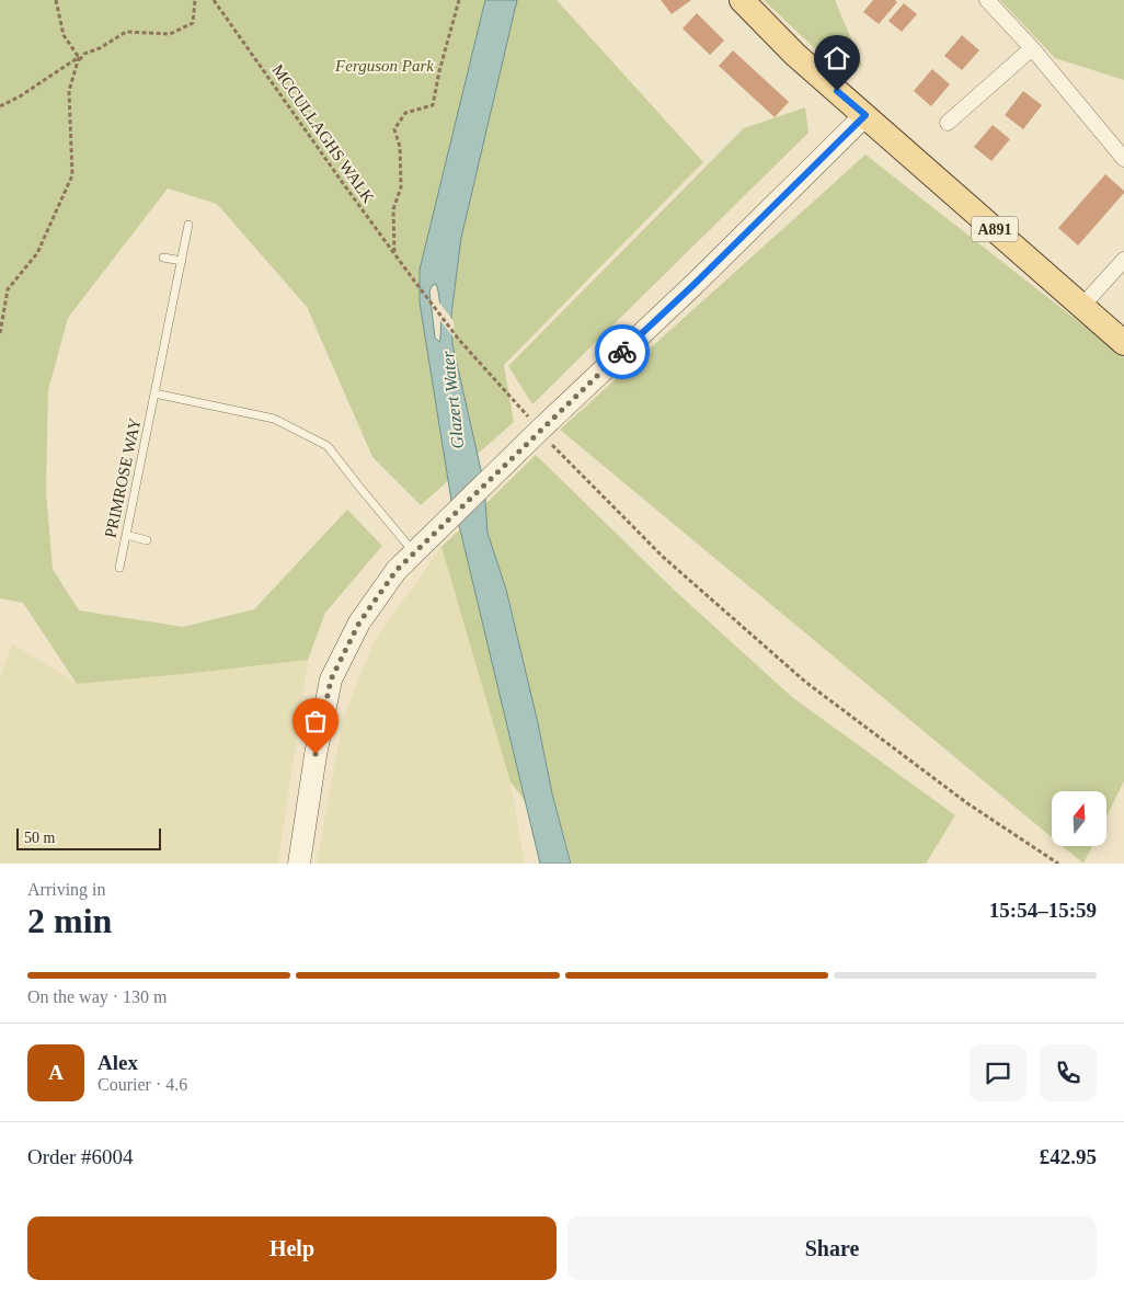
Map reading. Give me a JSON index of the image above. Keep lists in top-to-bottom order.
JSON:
{
  "streets": {
    "main road": ["A891"],
    "lane": ["PRIMROSE WAY"],
    "path": ["MCCULLAGHS WALK"]
  },
  "water": ["Glazert Water"],
  "parks": ["Ferguson Park"],
  "scale_bar": "50 m",
  "north": "top",
  "page": {
    "scale": "50 m",
    "heading": ["2 min", "Arriving in", "15:54–15:59"],
    "panel": [
      "Alex",
      "Courier · 4.6",
      "Order #6004",
      "£42.95"
    ],
    "bar": "On the way · 130 m",
    "round": "A",
    "buttons": ["Help", "Share"]
  }
}
